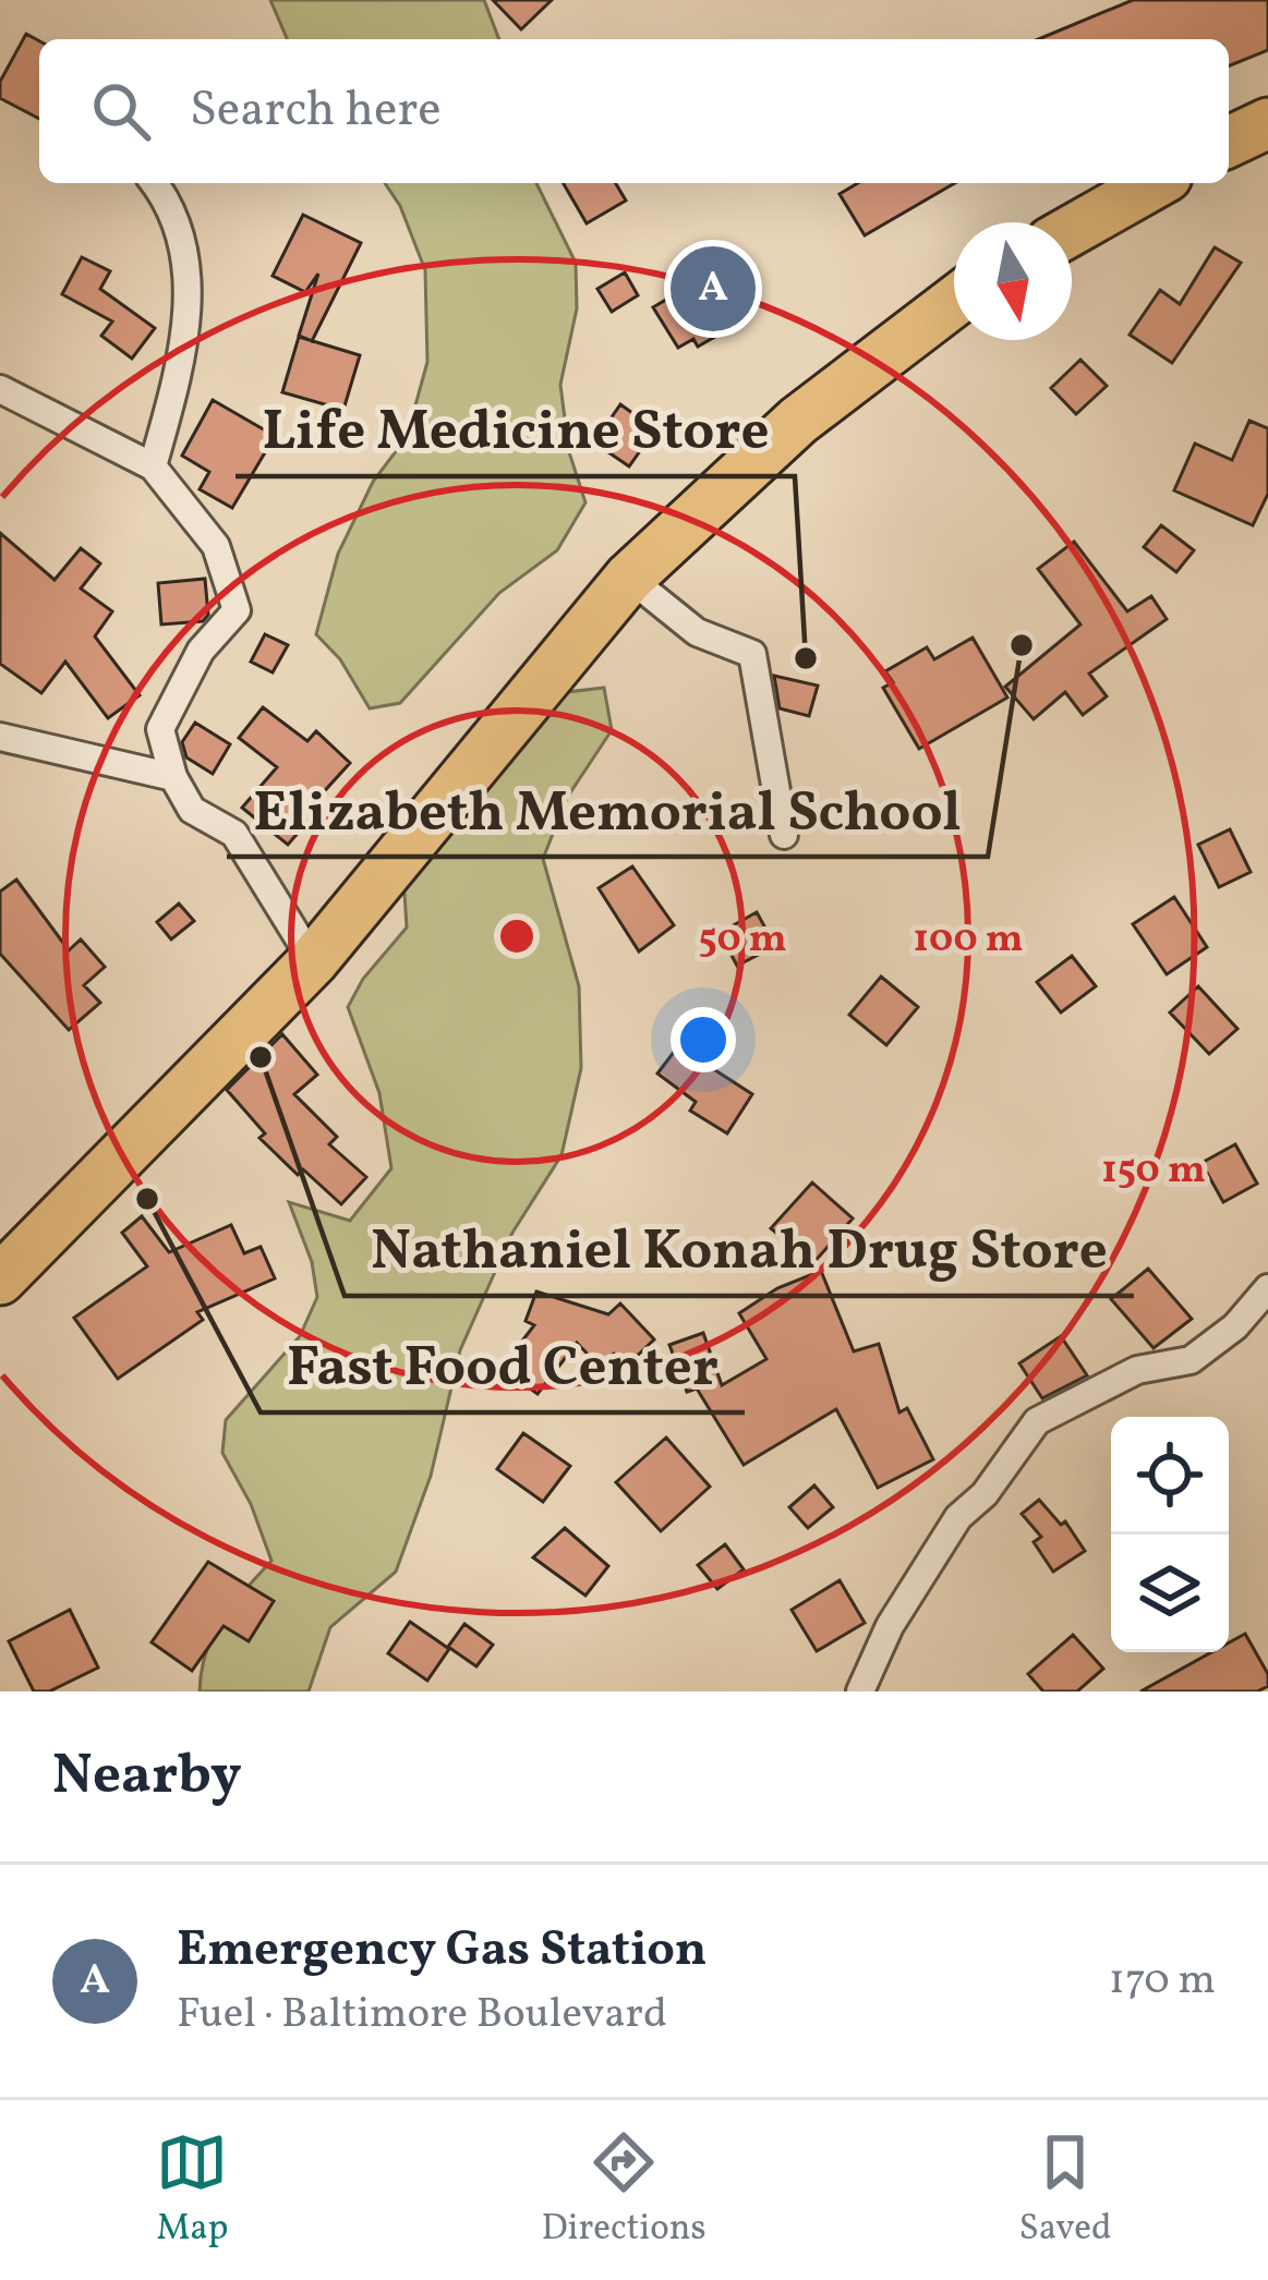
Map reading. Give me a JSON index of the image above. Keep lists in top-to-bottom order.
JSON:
{
  "places": [
    "Elizabeth Memorial School",
    "Life Medicine Store",
    "Nathaniel Konah Drug Store",
    "Fast Food Center"
  ],
  "north": "bottom",
  "page": {
    "search": "Search here",
    "pins": "A",
    "heading": "Nearby",
    "list": [
      {
        "mark": "A",
        "name": "Emergency Gas Station",
        "note": "Fuel · Baltimore Boulevard",
        "value": "170 m"
      }
    ],
    "nav": ["Map", "Directions", "Saved"]
  },
  "rings": ["50 m", "100 m", "150 m"]
}
